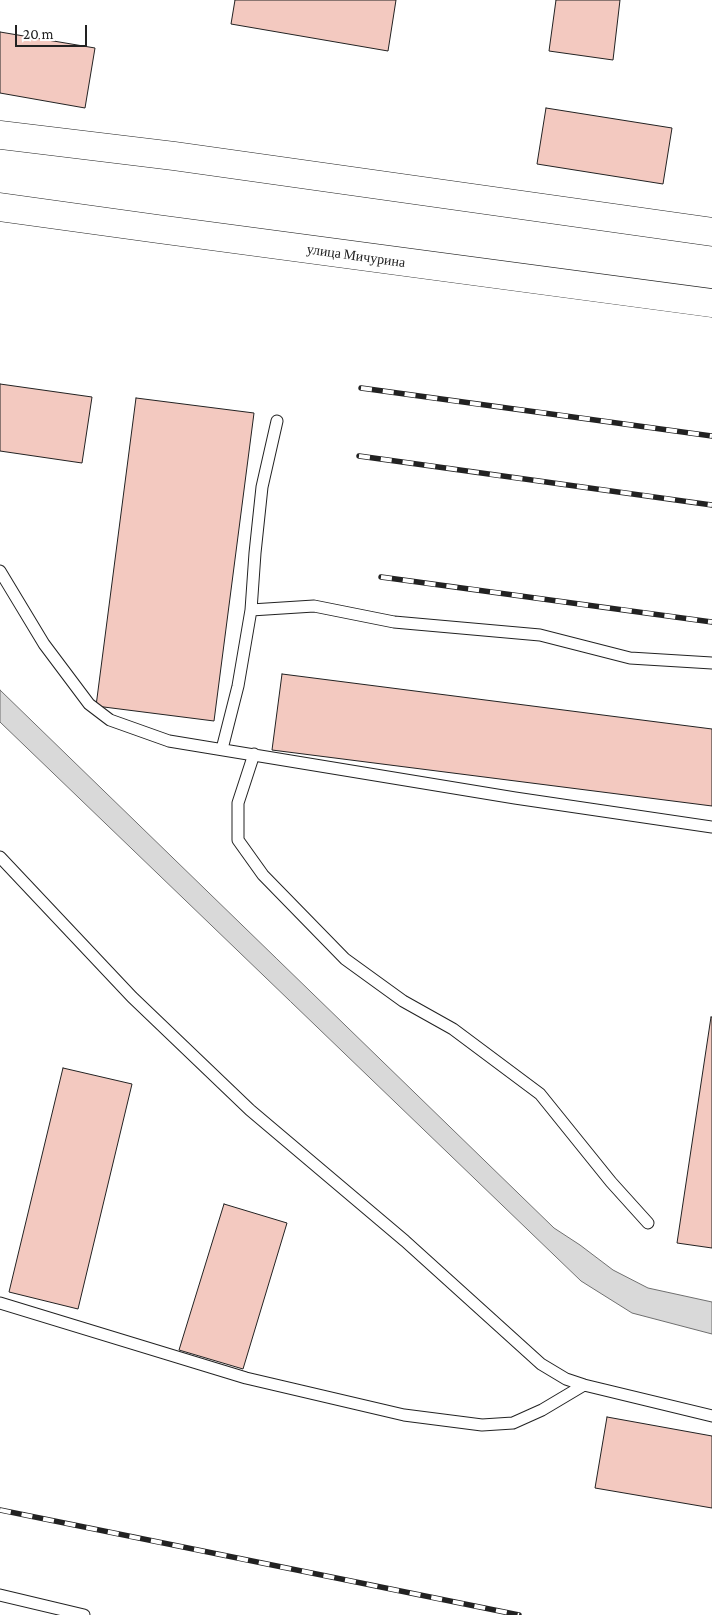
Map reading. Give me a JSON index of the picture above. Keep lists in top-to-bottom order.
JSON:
{
  "streets": {
    "main road": ["улица Мичурина"]
  },
  "scale_bar": "20 m"
}
